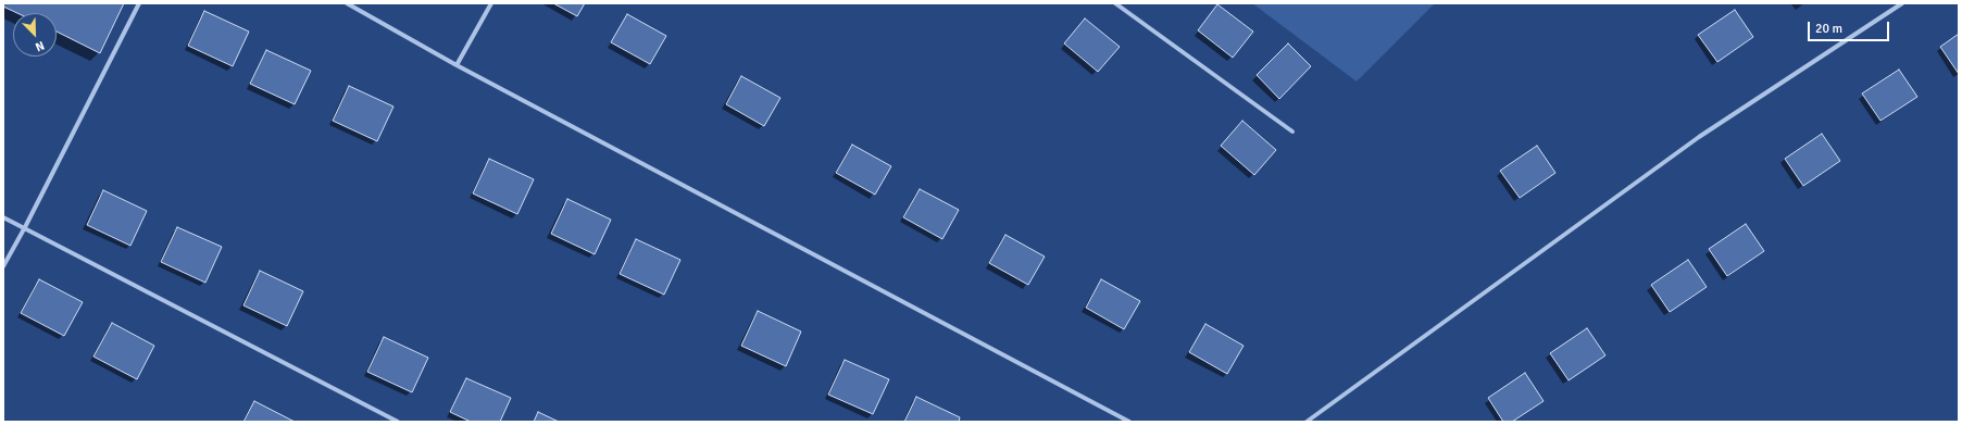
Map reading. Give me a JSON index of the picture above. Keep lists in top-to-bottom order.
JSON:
{
  "scale_bar": "20 m",
  "north": "bottom right"
}
